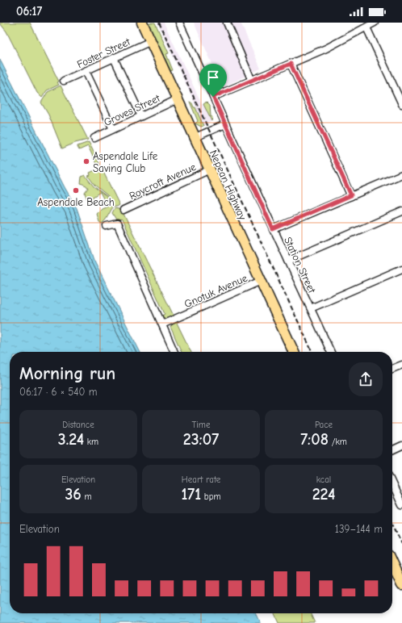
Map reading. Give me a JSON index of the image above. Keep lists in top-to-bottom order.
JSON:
{
  "streets": {
    "highway": ["Nepean Highway"],
    "street": [
      "Foster Street",
      "Groves Street",
      "Roycroft Avenue",
      "Station Street",
      "Gnotuk Avenue"
    ]
  },
  "crossings": [
    ["Foster Street", "Nepean Highway"],
    ["Groves Street", "Nepean Highway"],
    ["Roycroft Avenue", "Nepean Highway"],
    ["Nepean Highway", "Gnotuk Avenue"]
  ],
  "places": ["Aspendale Life Saving Club", "Aspendale Beach"],
  "page": {
    "status": "06:17",
    "heading": ["Morning run", "06:17 · 6 × 540 m"],
    "stats": [
      ["Distance", "3.24 km"],
      ["Time", "23:07"],
      ["Pace", "7:08 /km"],
      ["Elevation", "36 m"],
      ["Heart rate", "171 bpm"],
      ["kcal", "224"]
    ],
    "chart": ["Elevation", "139–144 m"]
  }
}
